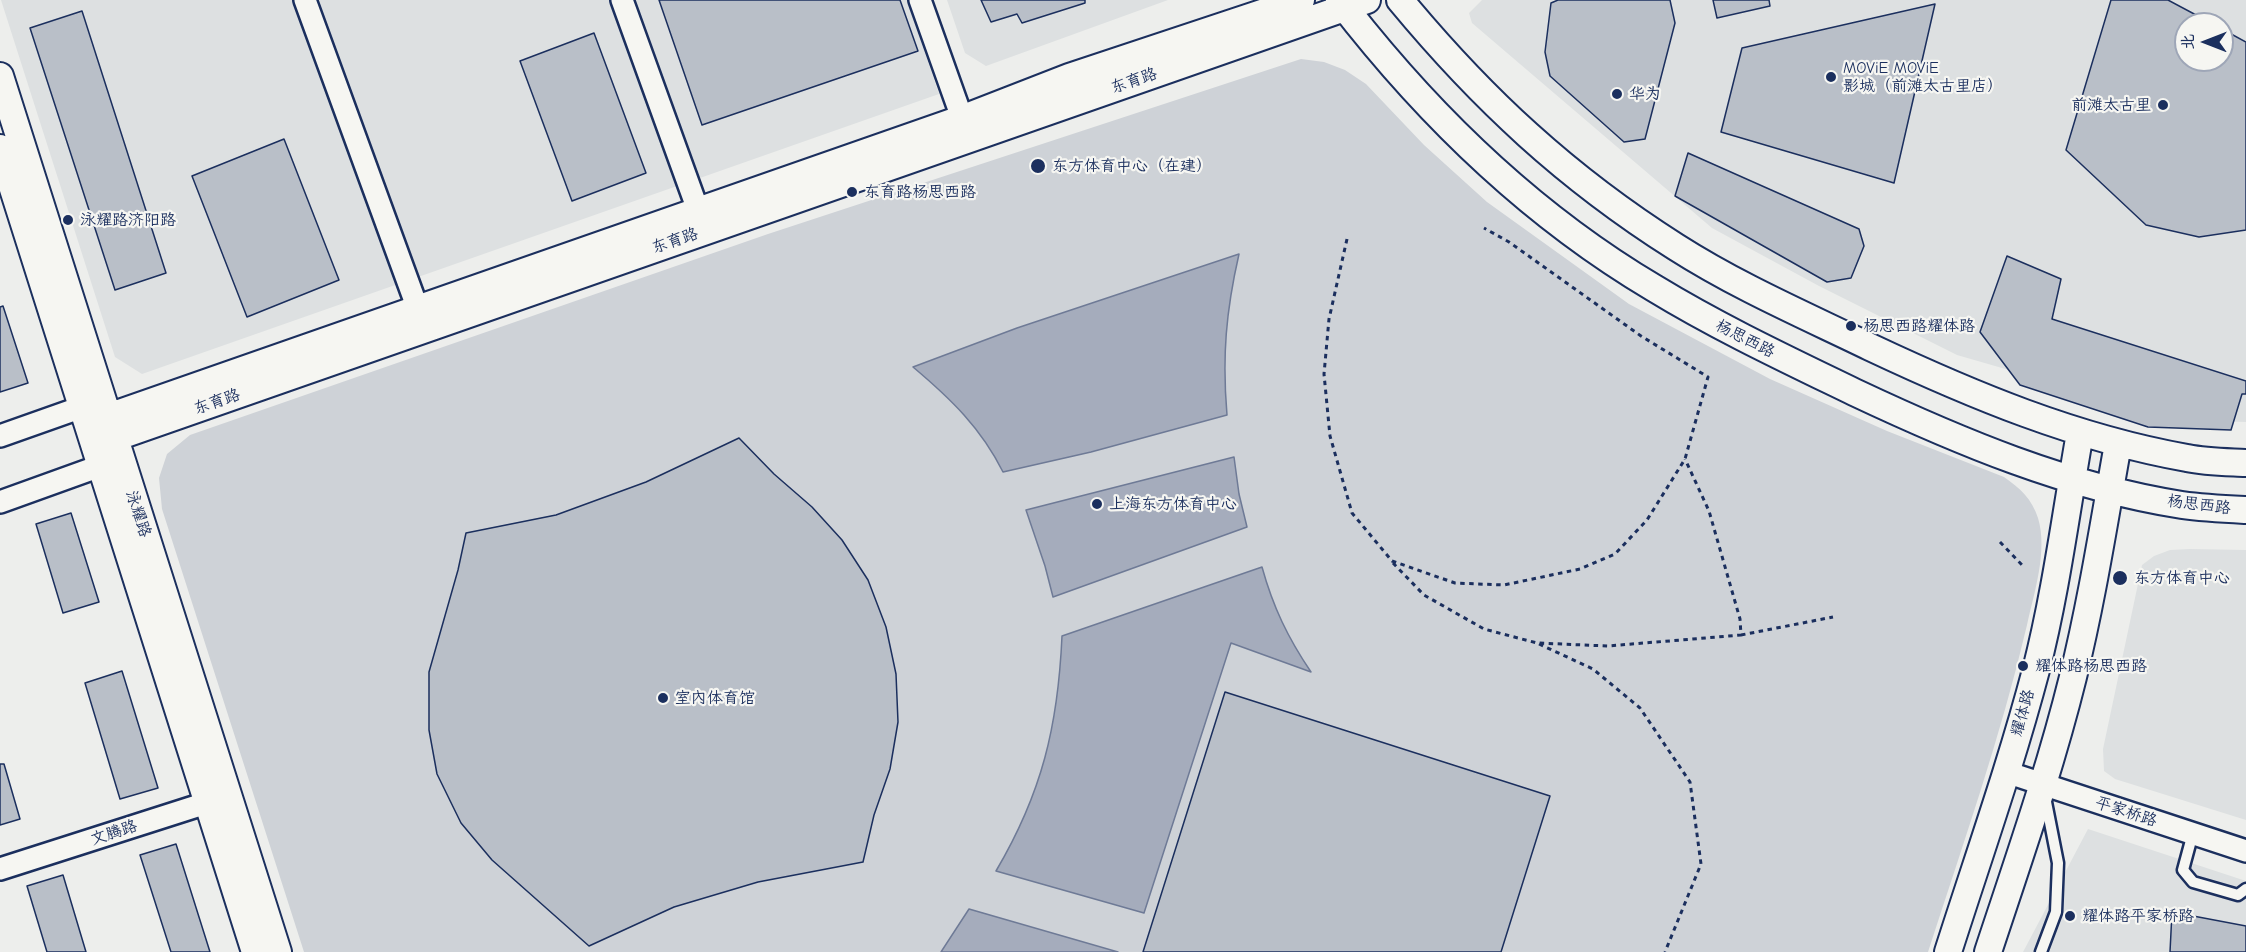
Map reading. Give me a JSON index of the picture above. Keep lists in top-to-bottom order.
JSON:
{
  "streets": {
    "street": [
      "东育路",
      "杨思西路",
      "泳耀路",
      "耀体路",
      "平家桥路",
      "文腾路"
    ]
  },
  "crossings": [
    ["东育路", "杨思西路"],
    ["东育路", "泳耀路"],
    ["杨思西路", "耀体路"],
    ["泳耀路", "文腾路"],
    ["耀体路", "平家桥路"]
  ],
  "places": [
    "MOViE MOViE 影城（前滩太古里店）",
    "华为",
    "前滩太古里",
    "东方体育中心（在建）",
    "东育路杨思西路",
    "泳耀路济阳路",
    "杨思西路耀体路",
    "上海东方体育中心",
    "东方体育中心",
    "耀体路杨思西路",
    "室内体育馆",
    "耀体路平家桥路"
  ],
  "north": "left"
}
